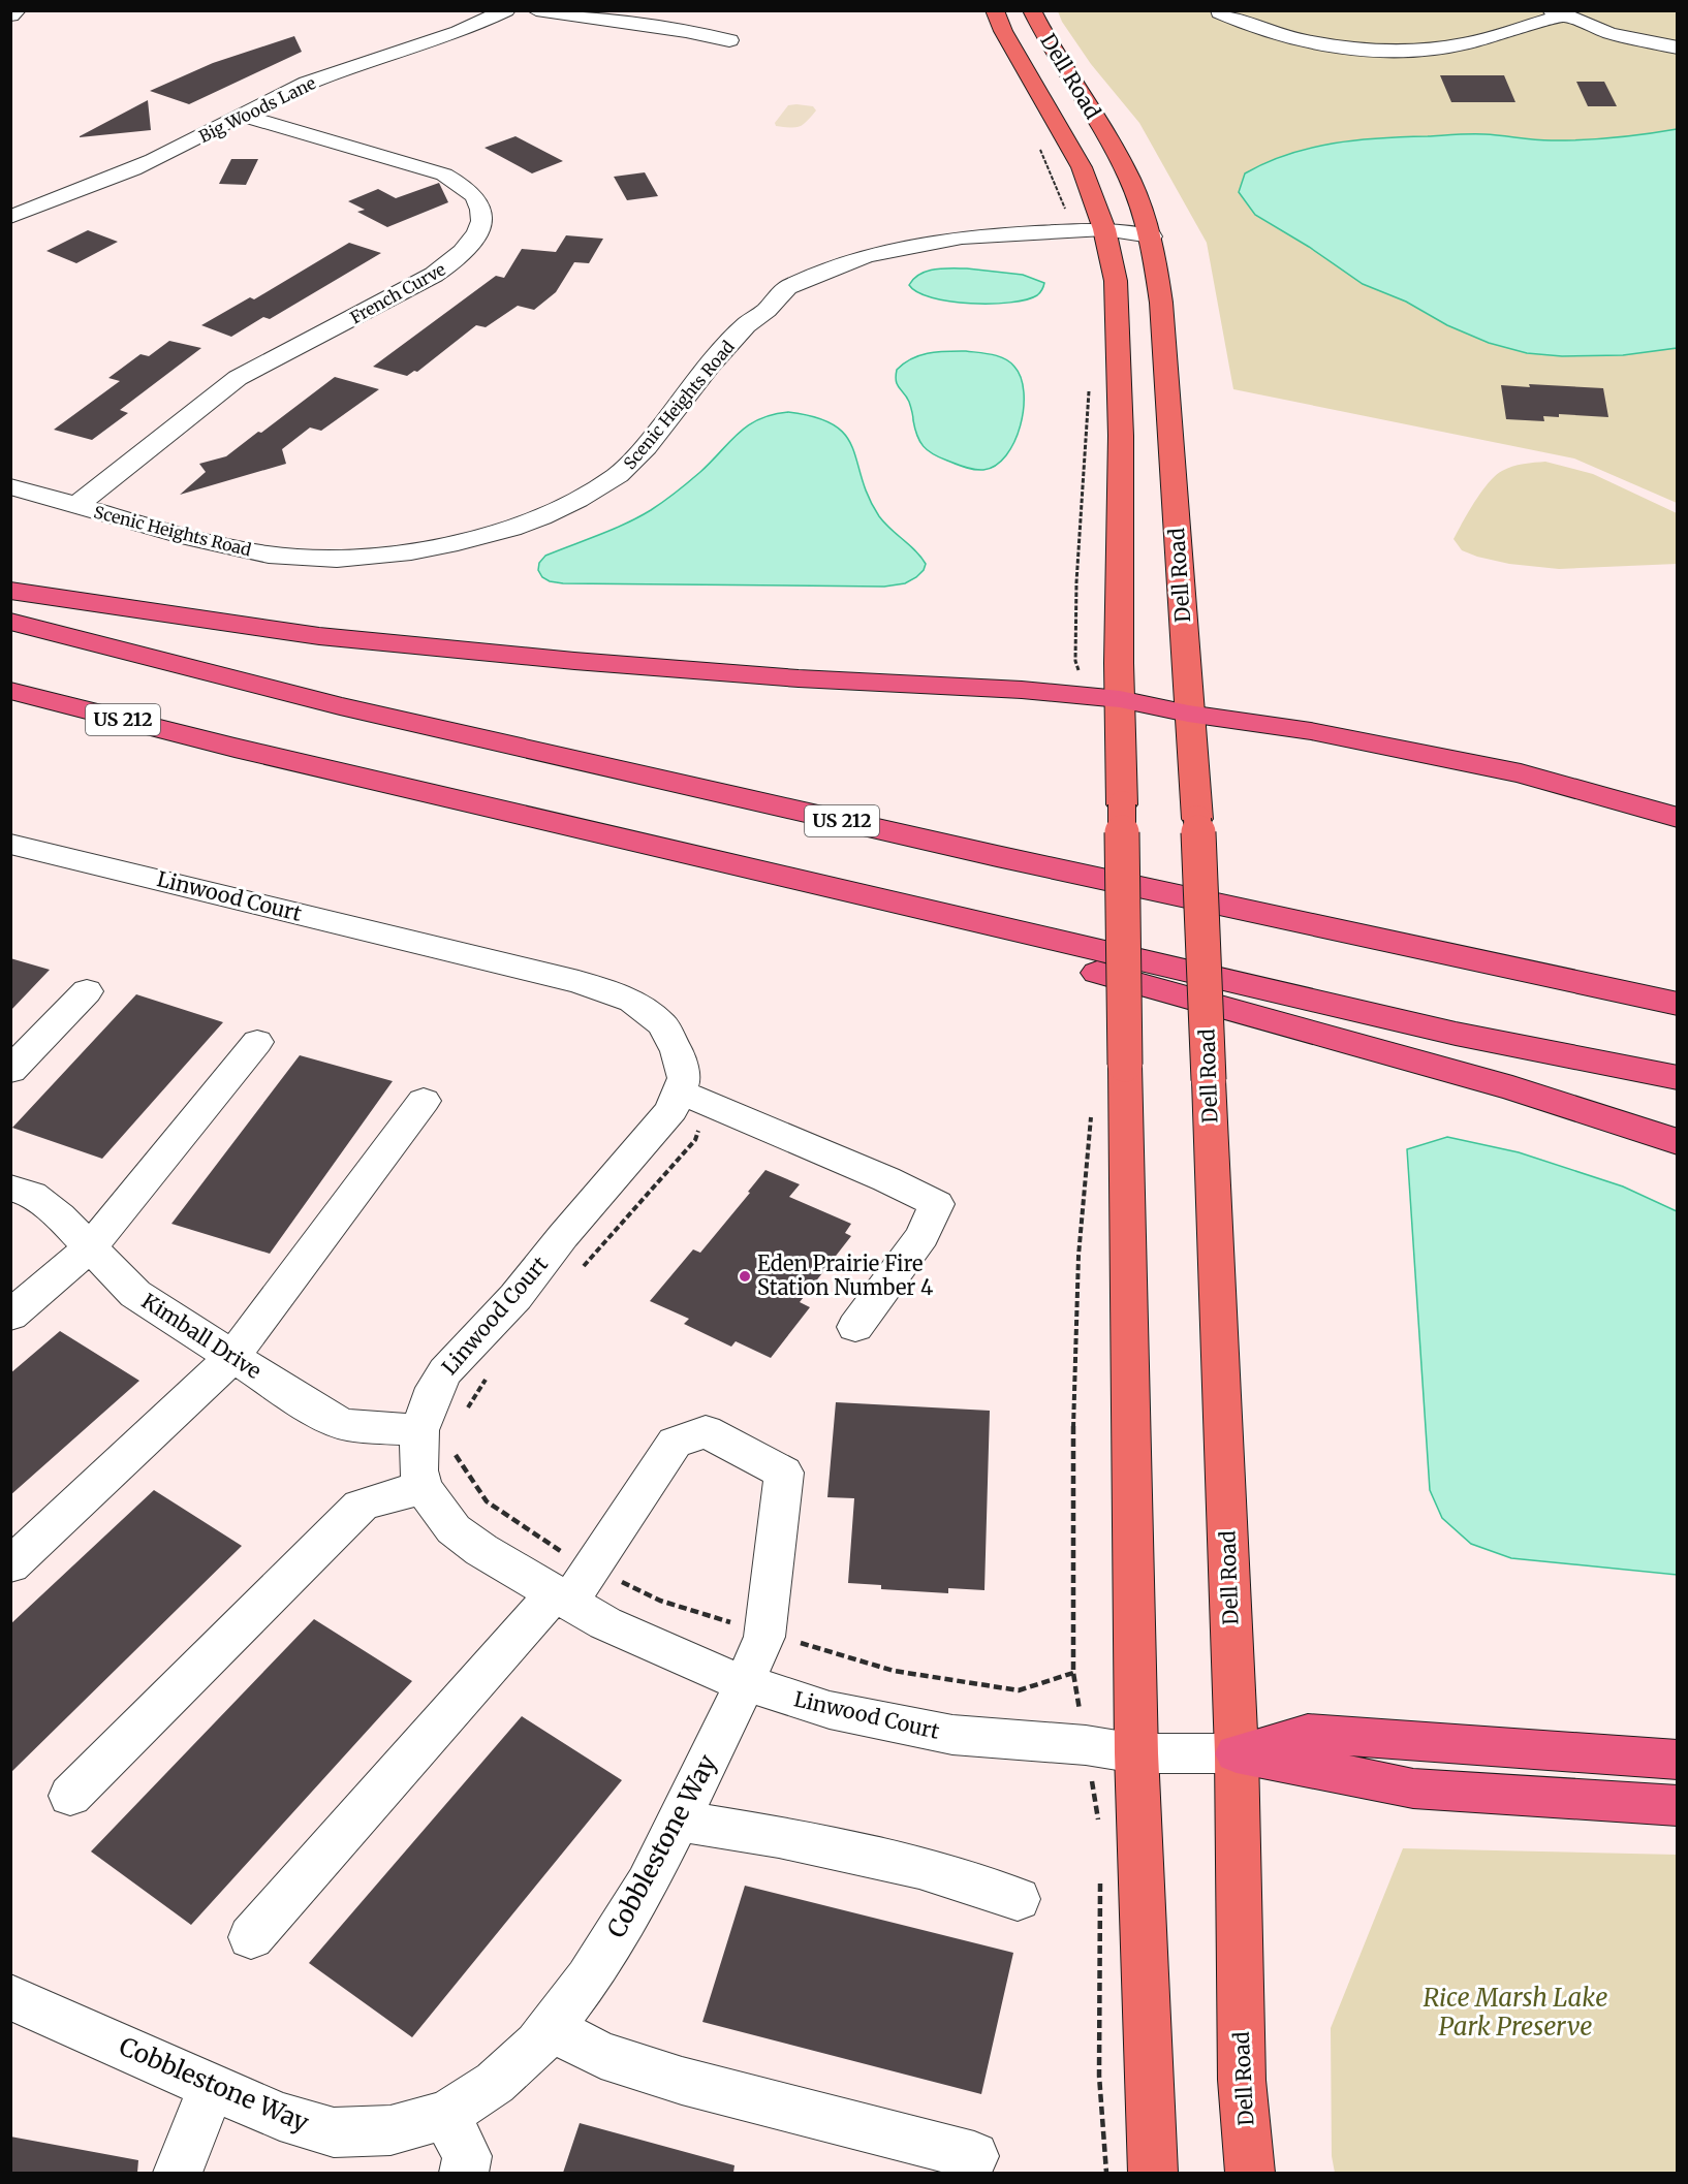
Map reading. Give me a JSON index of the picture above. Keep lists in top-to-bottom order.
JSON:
{
  "streets": {
    "highway": ["US 212"],
    "main road": ["Dell Road"],
    "street": [
      "Big Woods Lane",
      "French Curve",
      "Scenic Heights Road",
      "Linwood Court",
      "Kimball Drive",
      "Cobblestone Way"
    ]
  },
  "crossings": [
    ["Dell Road", "Scenic Heights Road"],
    ["Dell Road", "Linwood Court"],
    ["Big Woods Lane", "French Curve"],
    ["French Curve", "Scenic Heights Road"],
    ["Linwood Court", "Kimball Drive"],
    ["Linwood Court", "Cobblestone Way"]
  ],
  "parks": ["Rice Marsh Lake Park Preserve"],
  "places": ["Eden Prairie Fire Station Number 4"]
}
